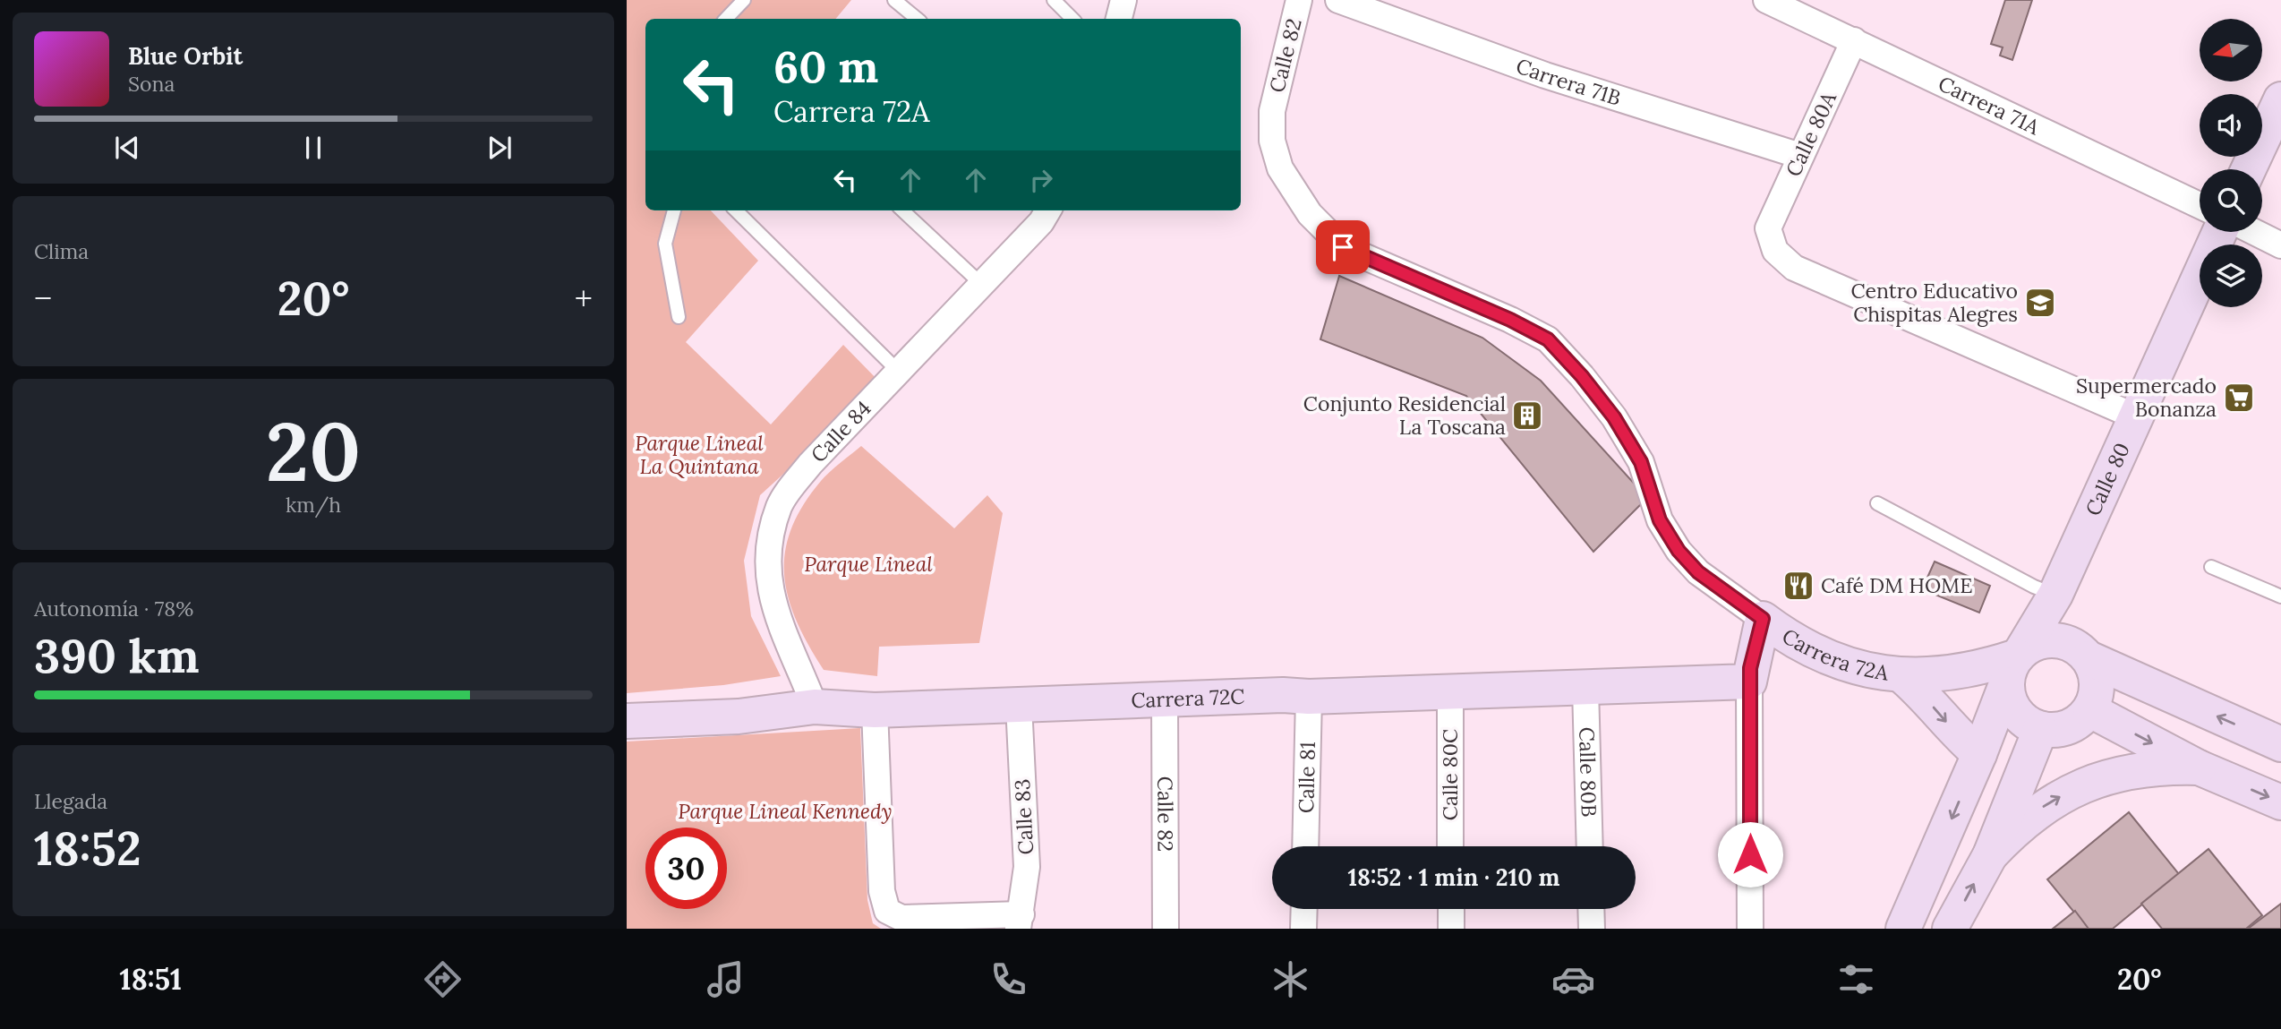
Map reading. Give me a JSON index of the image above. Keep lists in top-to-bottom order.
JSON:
{
  "streets": {
    "main road": ["Calle 80", "Carrera 72A", "Carrera 72C"],
    "street": [
      "Calle 82",
      "Carrera 71B",
      "Carrera 71A",
      "Calle 80A",
      "Calle 84",
      "Calle 80B",
      "Calle 80C",
      "Calle 81",
      "Calle 83"
    ]
  },
  "crossings": [
    ["Calle 82", "Carrera 72A"],
    ["Calle 82", "Carrera 72C"],
    ["Carrera 71B", "Calle 80A"],
    ["Carrera 71A", "Calle 80A"],
    ["Calle 80A", "Calle 80"],
    ["Calle 84", "Carrera 72C"],
    ["Calle 80", "Carrera 72A"],
    ["Carrera 72C", "Calle 80B"],
    ["Carrera 72C", "Calle 80C"],
    ["Carrera 72C", "Calle 81"],
    ["Carrera 72C", "Calle 83"]
  ],
  "parks": ["Parque Lineal La Quintana", "Parque Lineal", "Parque Lineal Kennedy"],
  "places": {
    "school or university": ["Centro Educativo Chispitas Alegres"],
    "supermarket": ["Supermercado Bonanza"],
    "building": ["Conjunto Residencial La Toscana"],
    "restaurant": ["Café DM HOME"]
  },
  "north": "left",
  "page": {
    "turn": ["60 m", "Carrera 72A"],
    "song": ["Blue Orbit", "Sona"],
    "tile": [
      "Clima",
      ["20", "km/h"],
      ["Autonomía · 78%", "390 km"],
      ["Llegada", "18:52"]
    ],
    "heat": ["−", "20°", "+"],
    "limit": "30",
    "trip": "18:52 · 1 min · 210 m",
    "tabs": ["18:51", "20°"]
  }
}
